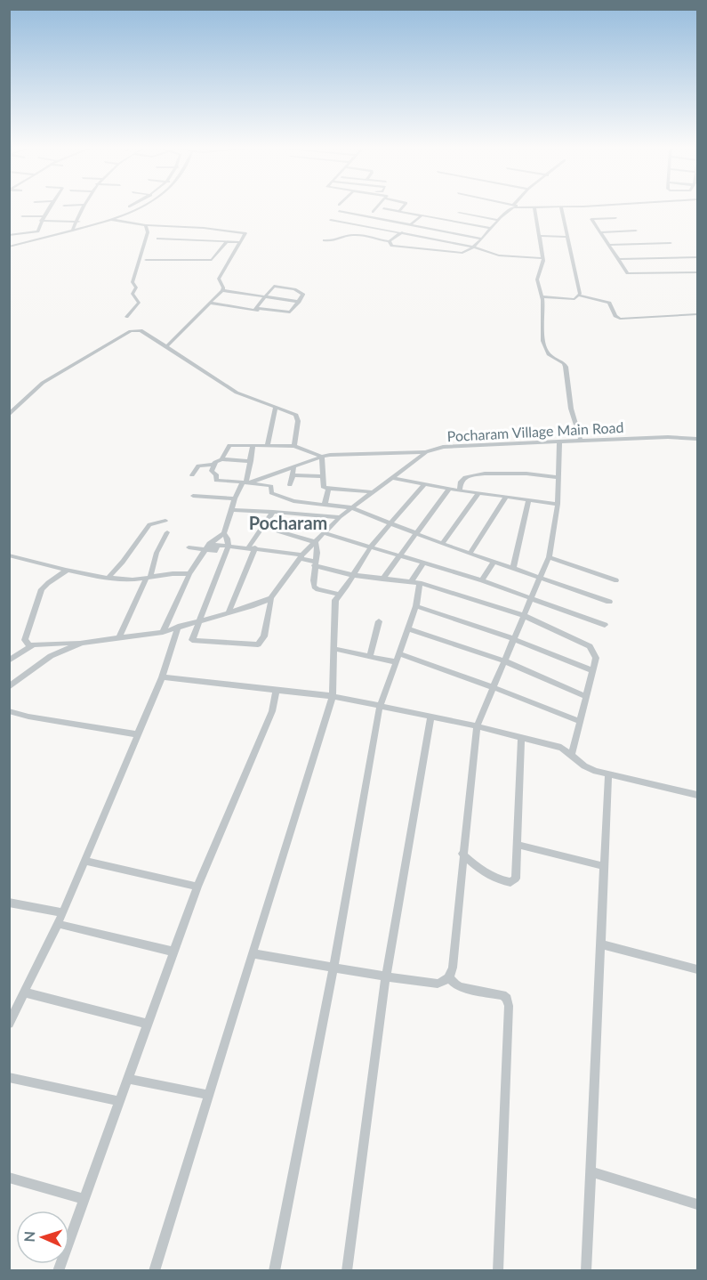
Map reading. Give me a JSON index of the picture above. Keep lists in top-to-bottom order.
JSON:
{
  "streets": {
    "street": ["Pocharam Village Main Road"]
  },
  "districts": ["Pocharam"],
  "north": "left"
}
